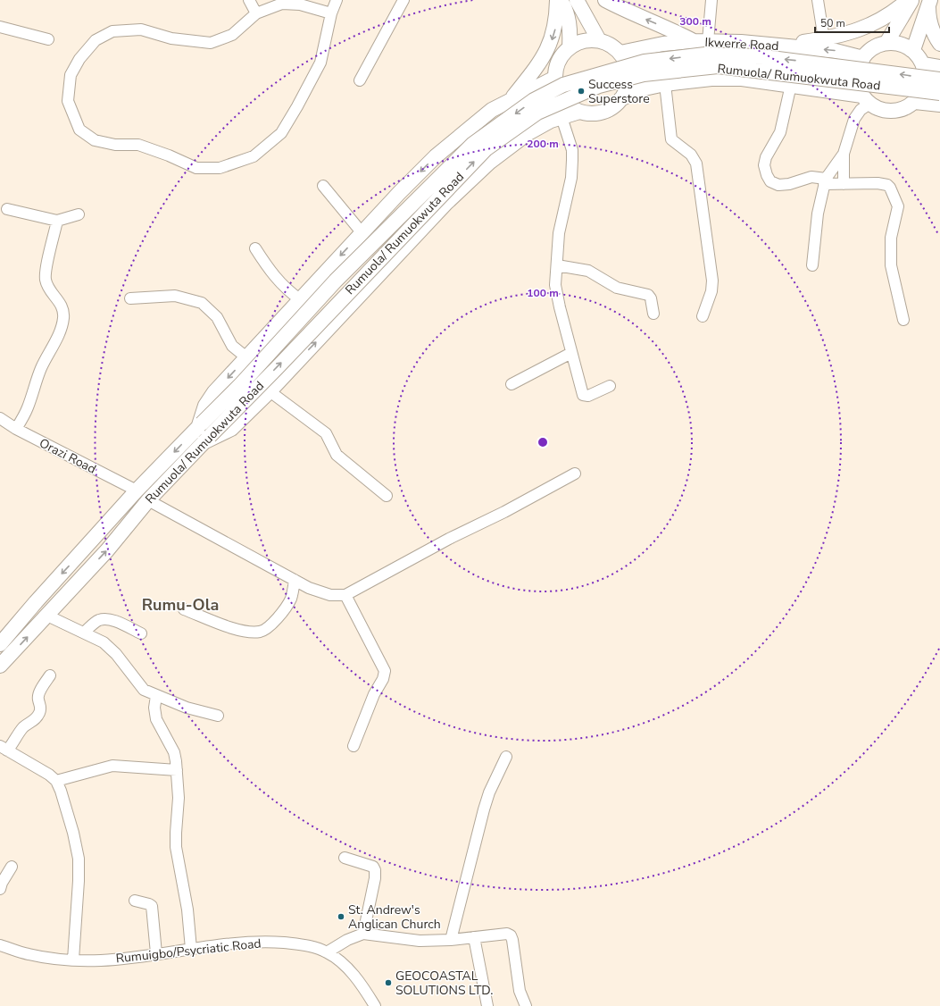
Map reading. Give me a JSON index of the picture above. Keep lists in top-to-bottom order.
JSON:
{
  "streets": {
    "main road": ["Ikwerre Road", "Rumuola/ Rumuokwuta Road"],
    "street": ["Orazi Road", "Rumuigbo/Psycriatic Road"]
  },
  "crossings": [
    ["Rumuola/ Rumuokwuta Road", "Orazi Road"]
  ],
  "districts": ["Rumu-Ola"],
  "places": ["Success Superstore", "St. Andrew's Anglican Church", "GEOCOASTAL SOLUTIONS LTD."],
  "scale_bar": "50 m",
  "rings": ["300 m", "200 m", "100 m"]
}
